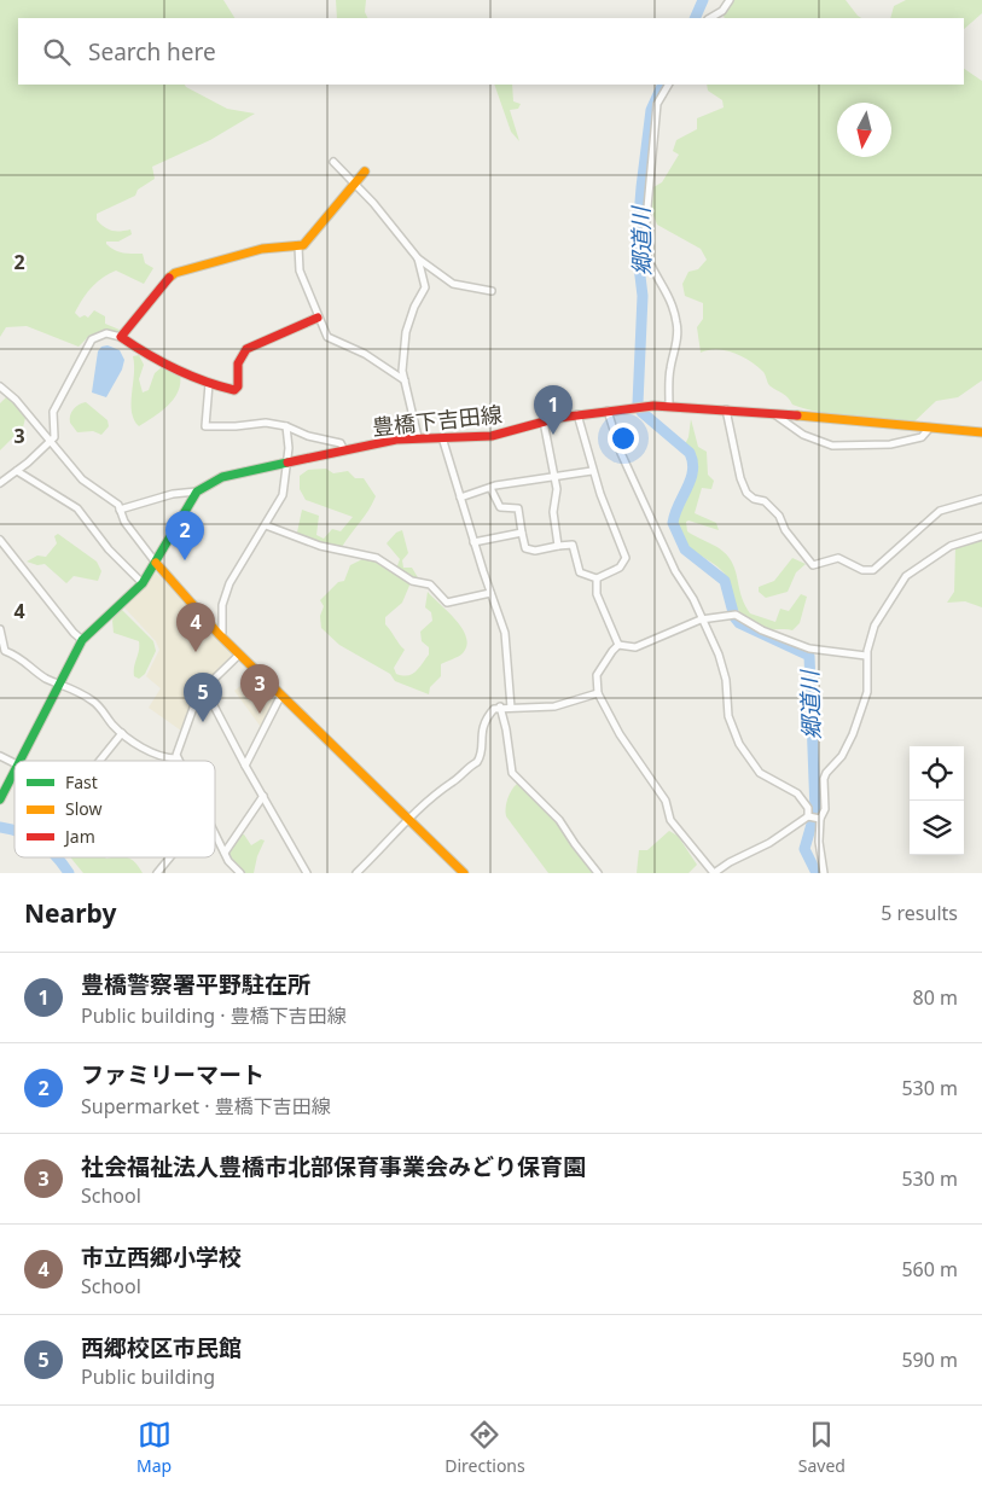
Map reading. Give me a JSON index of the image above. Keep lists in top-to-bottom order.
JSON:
{
  "streets": {
    "main road": ["豊橋下吉田線"]
  },
  "water": ["郷道川"],
  "legend": ["Fast", "Slow", "Jam"],
  "north": "bottom",
  "page": {
    "search": "Search here",
    "pins": [
      "1",
      "2",
      "4",
      "3",
      "5"
    ],
    "heading": ["Nearby", "5 results"],
    "list": [
      {
        "mark": "1",
        "name": "豊橋警察署平野駐在所",
        "note": "Public building · 豊橋下吉田線",
        "value": "80 m"
      },
      {
        "mark": "2",
        "name": "ファミリーマート",
        "note": "Supermarket · 豊橋下吉田線",
        "value": "530 m"
      },
      {
        "mark": "3",
        "name": "社会福祉法人豊橋市北部保育事業会みどり保育園",
        "note": "School",
        "value": "530 m"
      },
      {
        "mark": "4",
        "name": "市立西郷小学校",
        "note": "School",
        "value": "560 m"
      },
      {
        "mark": "5",
        "name": "西郷校区市民館",
        "note": "Public building",
        "value": "590 m"
      }
    ],
    "nav": ["Map", "Directions", "Saved"]
  },
  "grid": {
    "rows": ["2", "3", "4"]
  }
}
